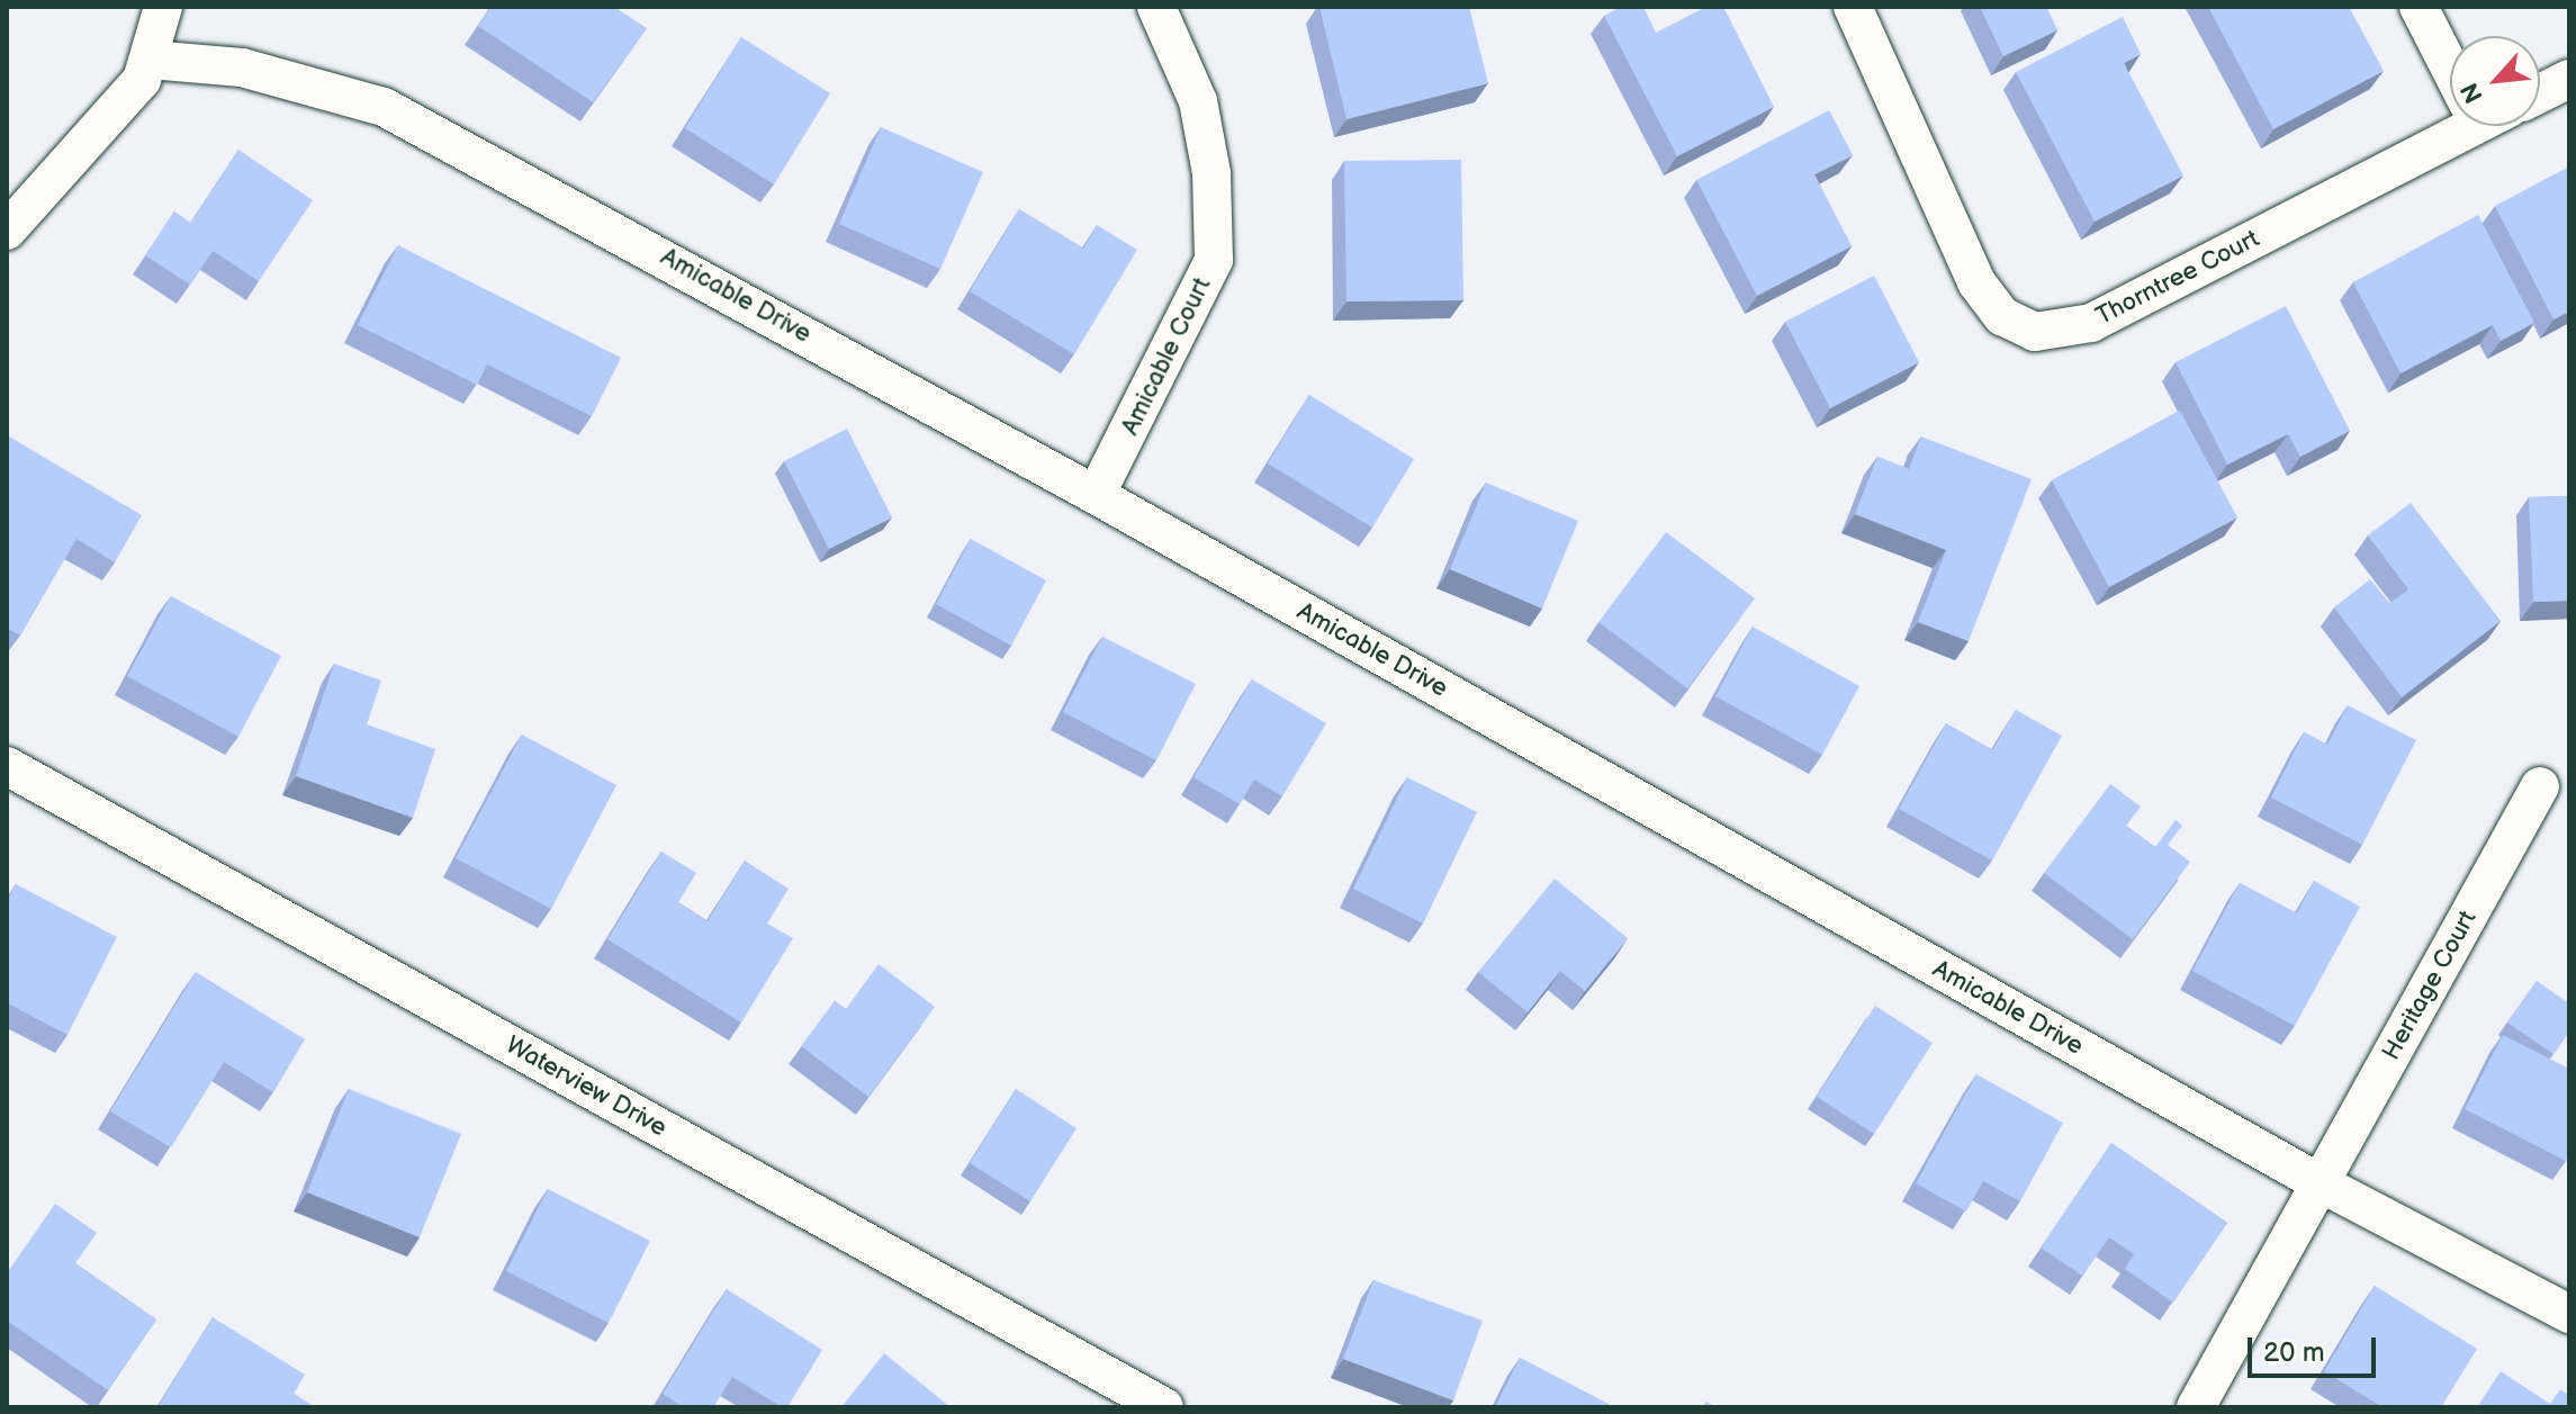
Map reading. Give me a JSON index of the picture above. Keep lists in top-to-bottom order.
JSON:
{
  "streets": {
    "street": [
      "Thorntree Court",
      "Amicable Drive",
      "Amicable Court",
      "Heritage Court",
      "Waterview Drive"
    ]
  },
  "crossings": [
    ["Amicable Drive", "Amicable Court"],
    ["Amicable Drive", "Heritage Court"]
  ],
  "scale_bar": "20 m",
  "north": "bottom left"
}
